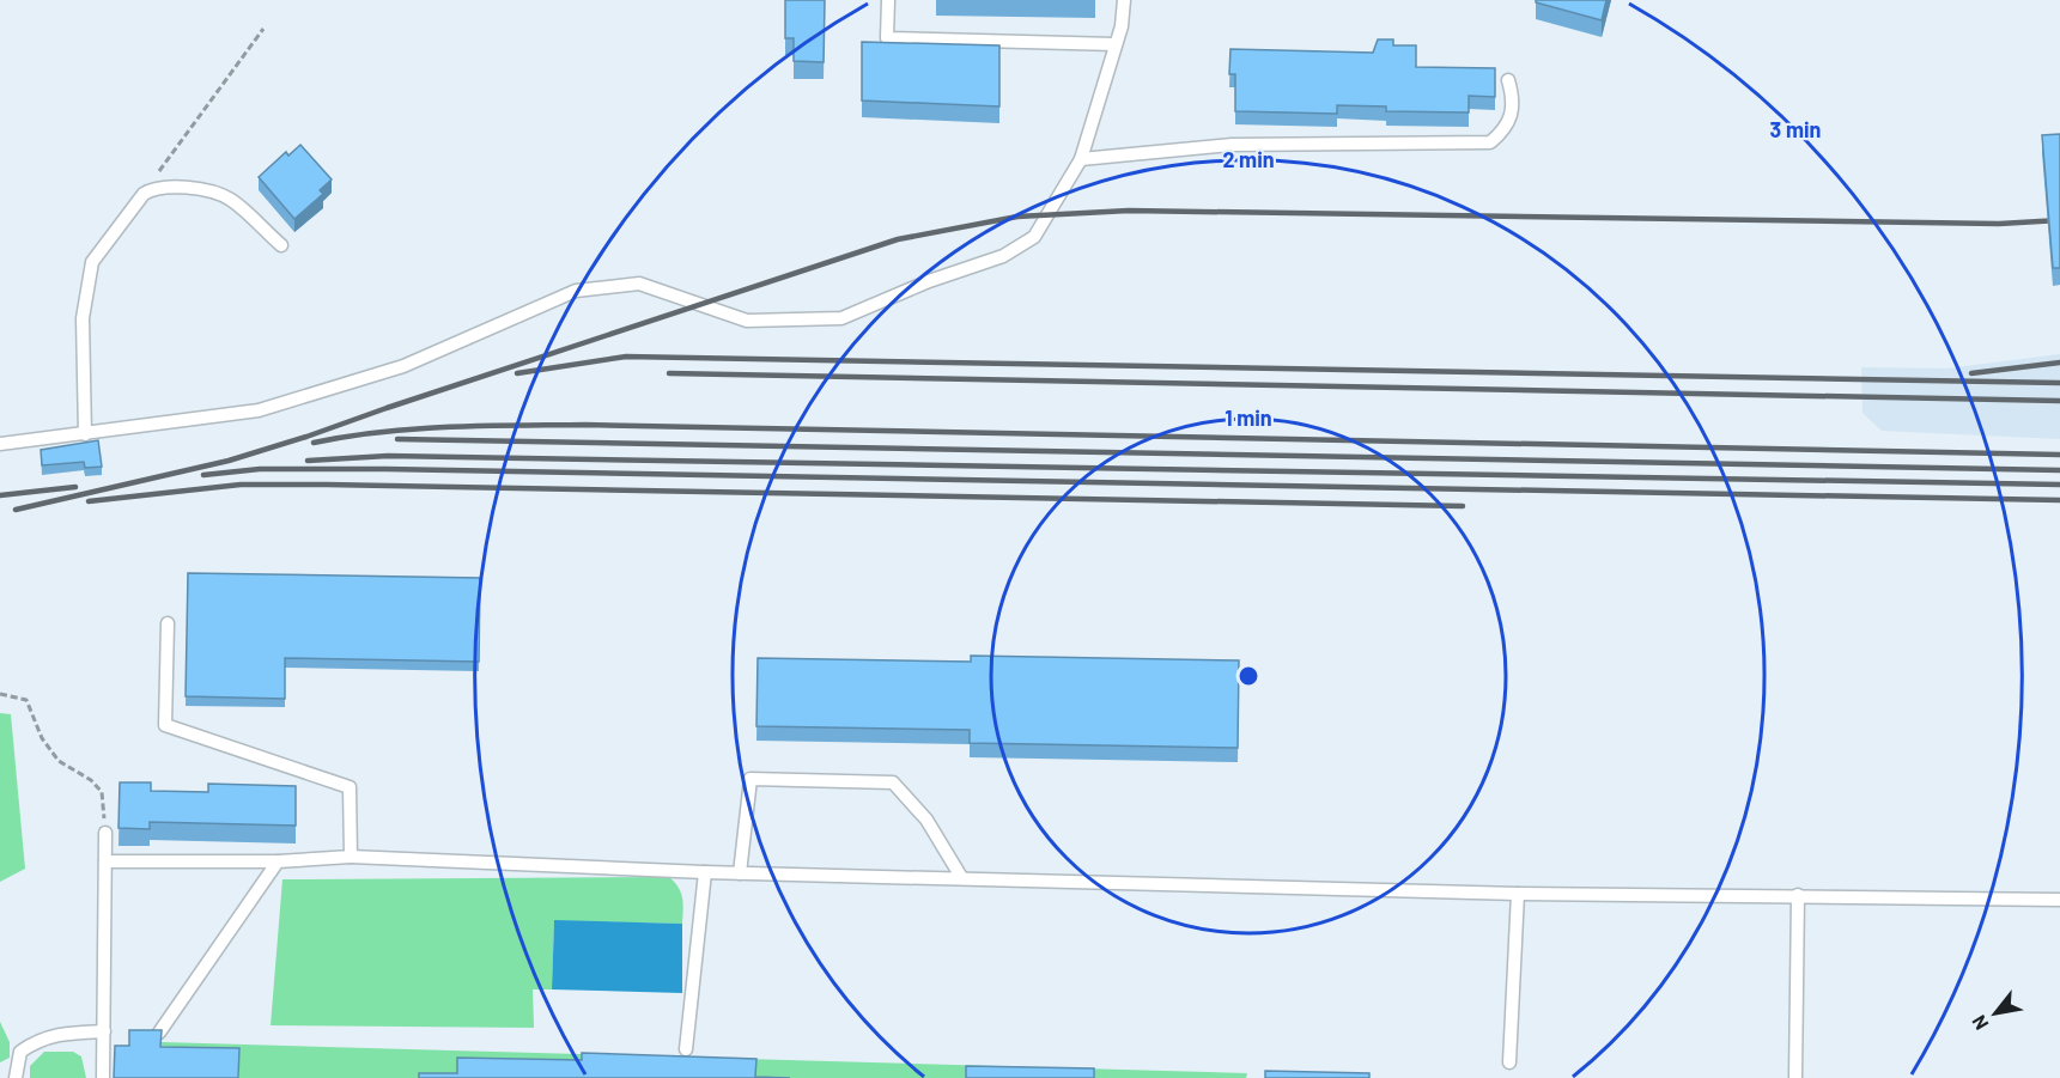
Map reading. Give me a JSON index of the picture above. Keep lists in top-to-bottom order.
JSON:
{
  "north": "bottom left",
  "rings": ["3 min", "2 min", "1 min"]
}
